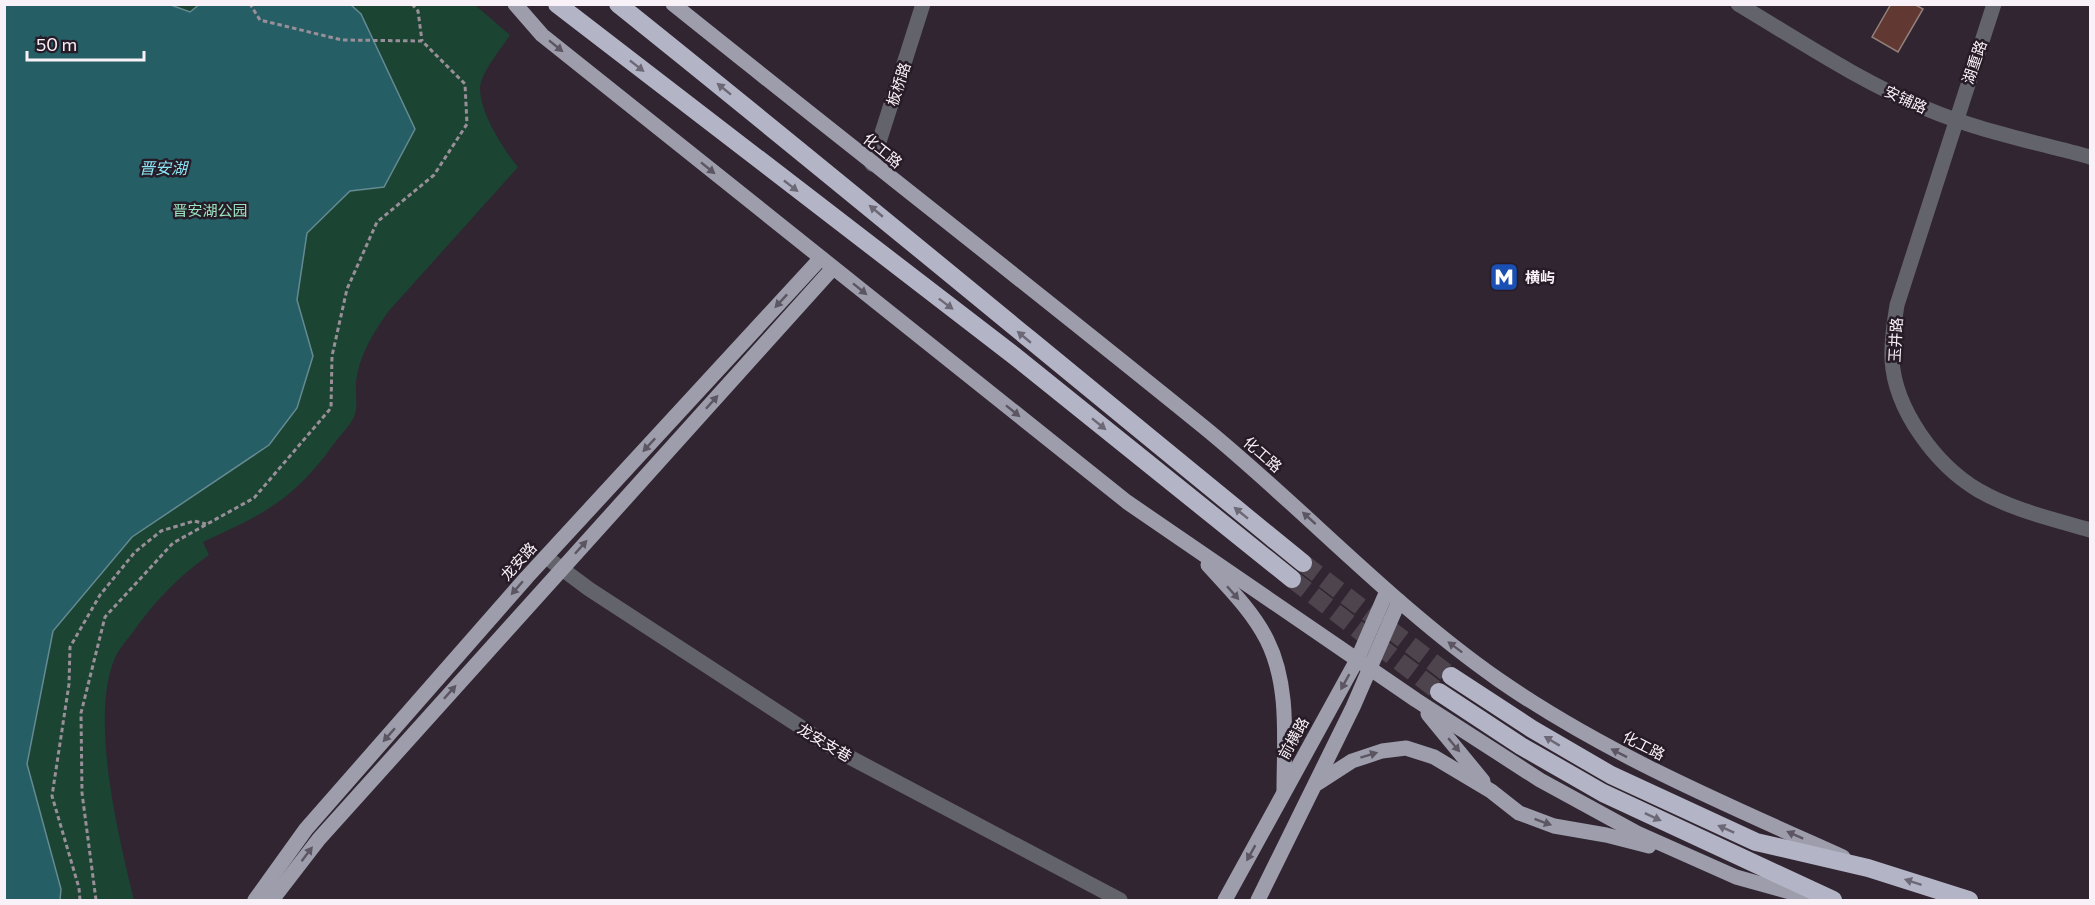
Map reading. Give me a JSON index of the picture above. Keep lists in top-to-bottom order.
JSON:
{
  "streets": {
    "highway": ["化工路"],
    "main road": ["龙安路", "前横路"],
    "street": [
      "湖重路",
      "板桥路",
      "安铺路",
      "玉井路",
      "龙安支巷"
    ]
  },
  "crossings": [
    ["湖重路", "安铺路"],
    ["湖重路", "玉井路"],
    ["板桥路", "化工路"],
    ["安铺路", "玉井路"],
    ["化工路", "前横路"],
    ["龙安路", "龙安支巷"]
  ],
  "water": ["晋安湖"],
  "parks": ["晋安湖公园"],
  "places": {
    "metro station": ["横屿"]
  },
  "scale_bar": "50 m"
}
